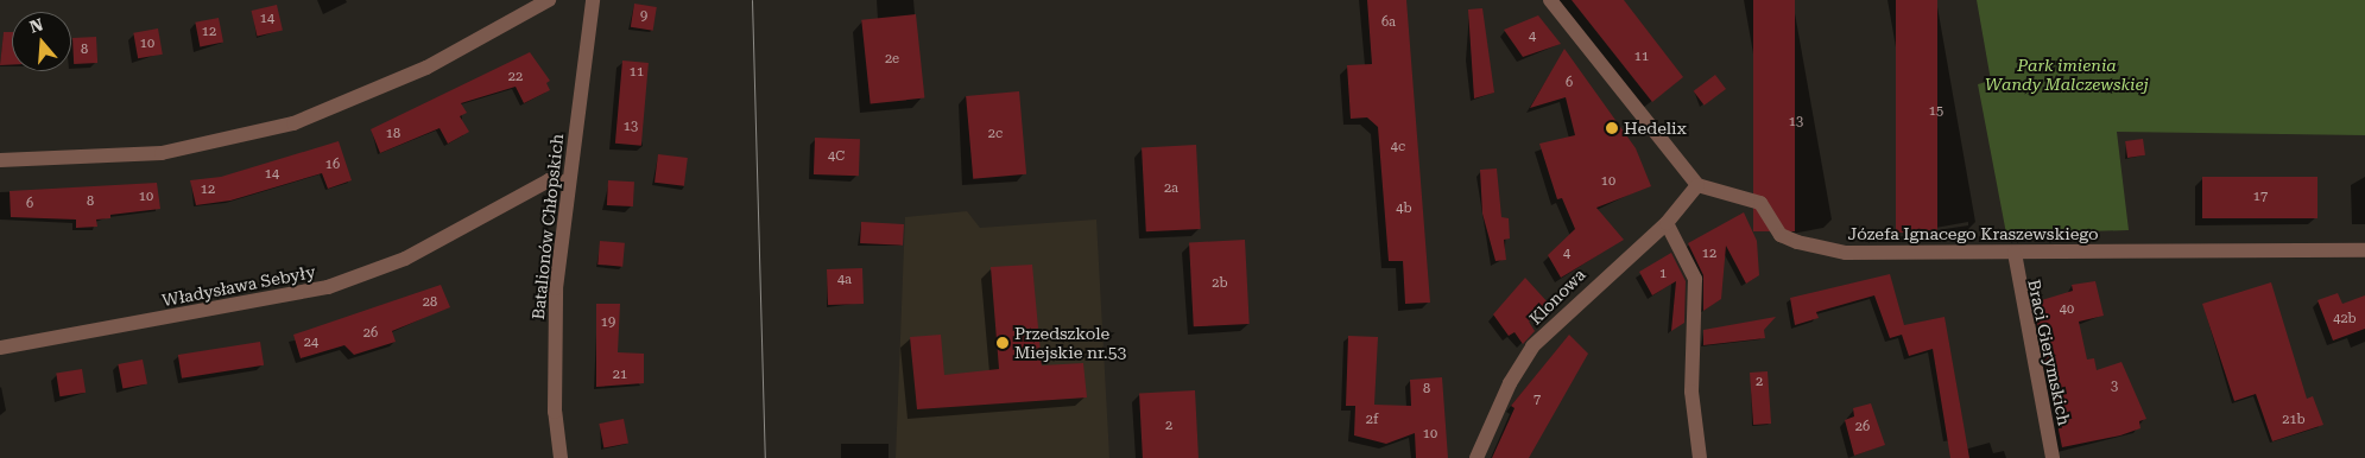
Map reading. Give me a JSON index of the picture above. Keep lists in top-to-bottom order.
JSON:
{
  "streets": {
    "street": [
      "Batalionów Chłopskich",
      "Józefa Ignacego Kraszewskiego",
      "Władysława Sebyły",
      "Klonowa",
      "Braci Gierymskich"
    ]
  },
  "crossings": [
    ["Batalionów Chłopskich", "Władysława Sebyły"],
    ["Józefa Ignacego Kraszewskiego", "Klonowa"],
    ["Józefa Ignacego Kraszewskiego", "Braci Gierymskich"]
  ],
  "parks": ["Park imienia Wandy Malczewskiej"],
  "places": ["Hedelix", "Przedszkole Miejskie nr.53"],
  "house_numbers": [
    "9",
    "14",
    "6a",
    "12",
    "4",
    "10",
    "8",
    "11",
    "2e",
    "11",
    "22",
    "6",
    "15",
    "13",
    "13",
    "18",
    "2c",
    "4c",
    "4C",
    "16",
    "14",
    "10",
    "2a",
    "12",
    "10",
    "17",
    "8",
    "6",
    "4b",
    "4",
    "12",
    "1",
    "4a",
    "2b",
    "28",
    "40",
    "42b",
    "19",
    "26",
    "24",
    "21",
    "2",
    "3",
    "8",
    "7",
    "2f",
    "21b",
    "2",
    "26",
    "10"
  ],
  "north": "top"
}
